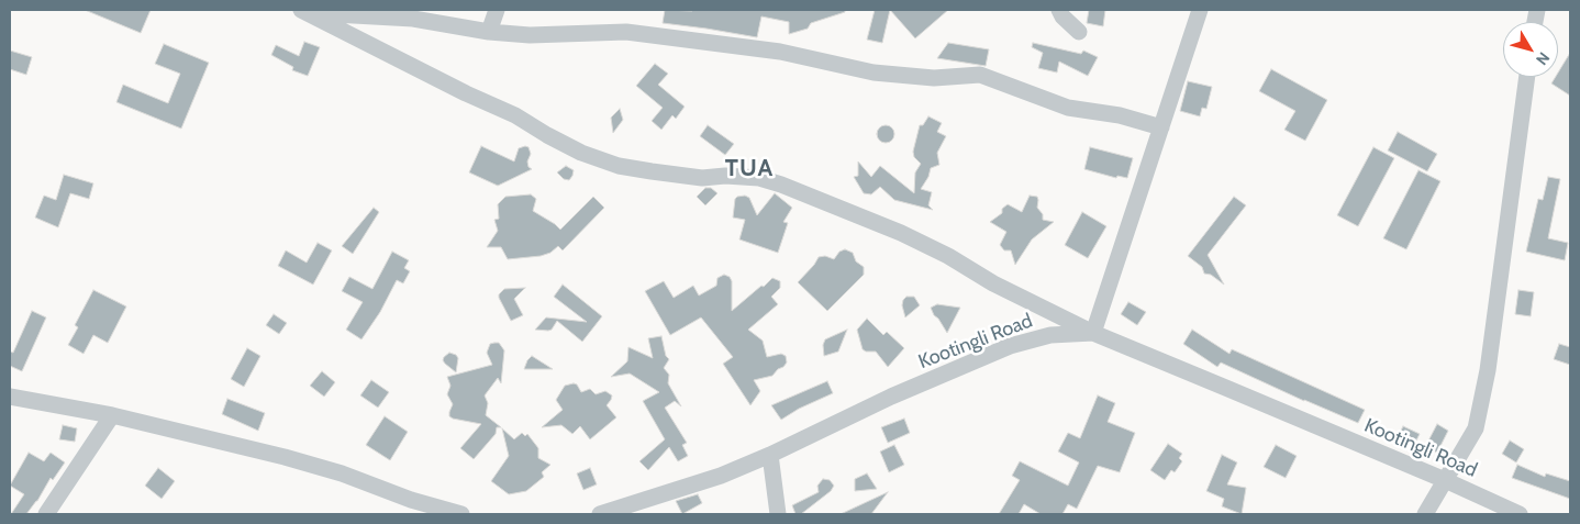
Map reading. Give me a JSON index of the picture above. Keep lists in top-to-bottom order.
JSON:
{
  "streets": {
    "street": ["Kootingli Road"]
  },
  "districts": ["TUA"],
  "north": "bottom right"
}
